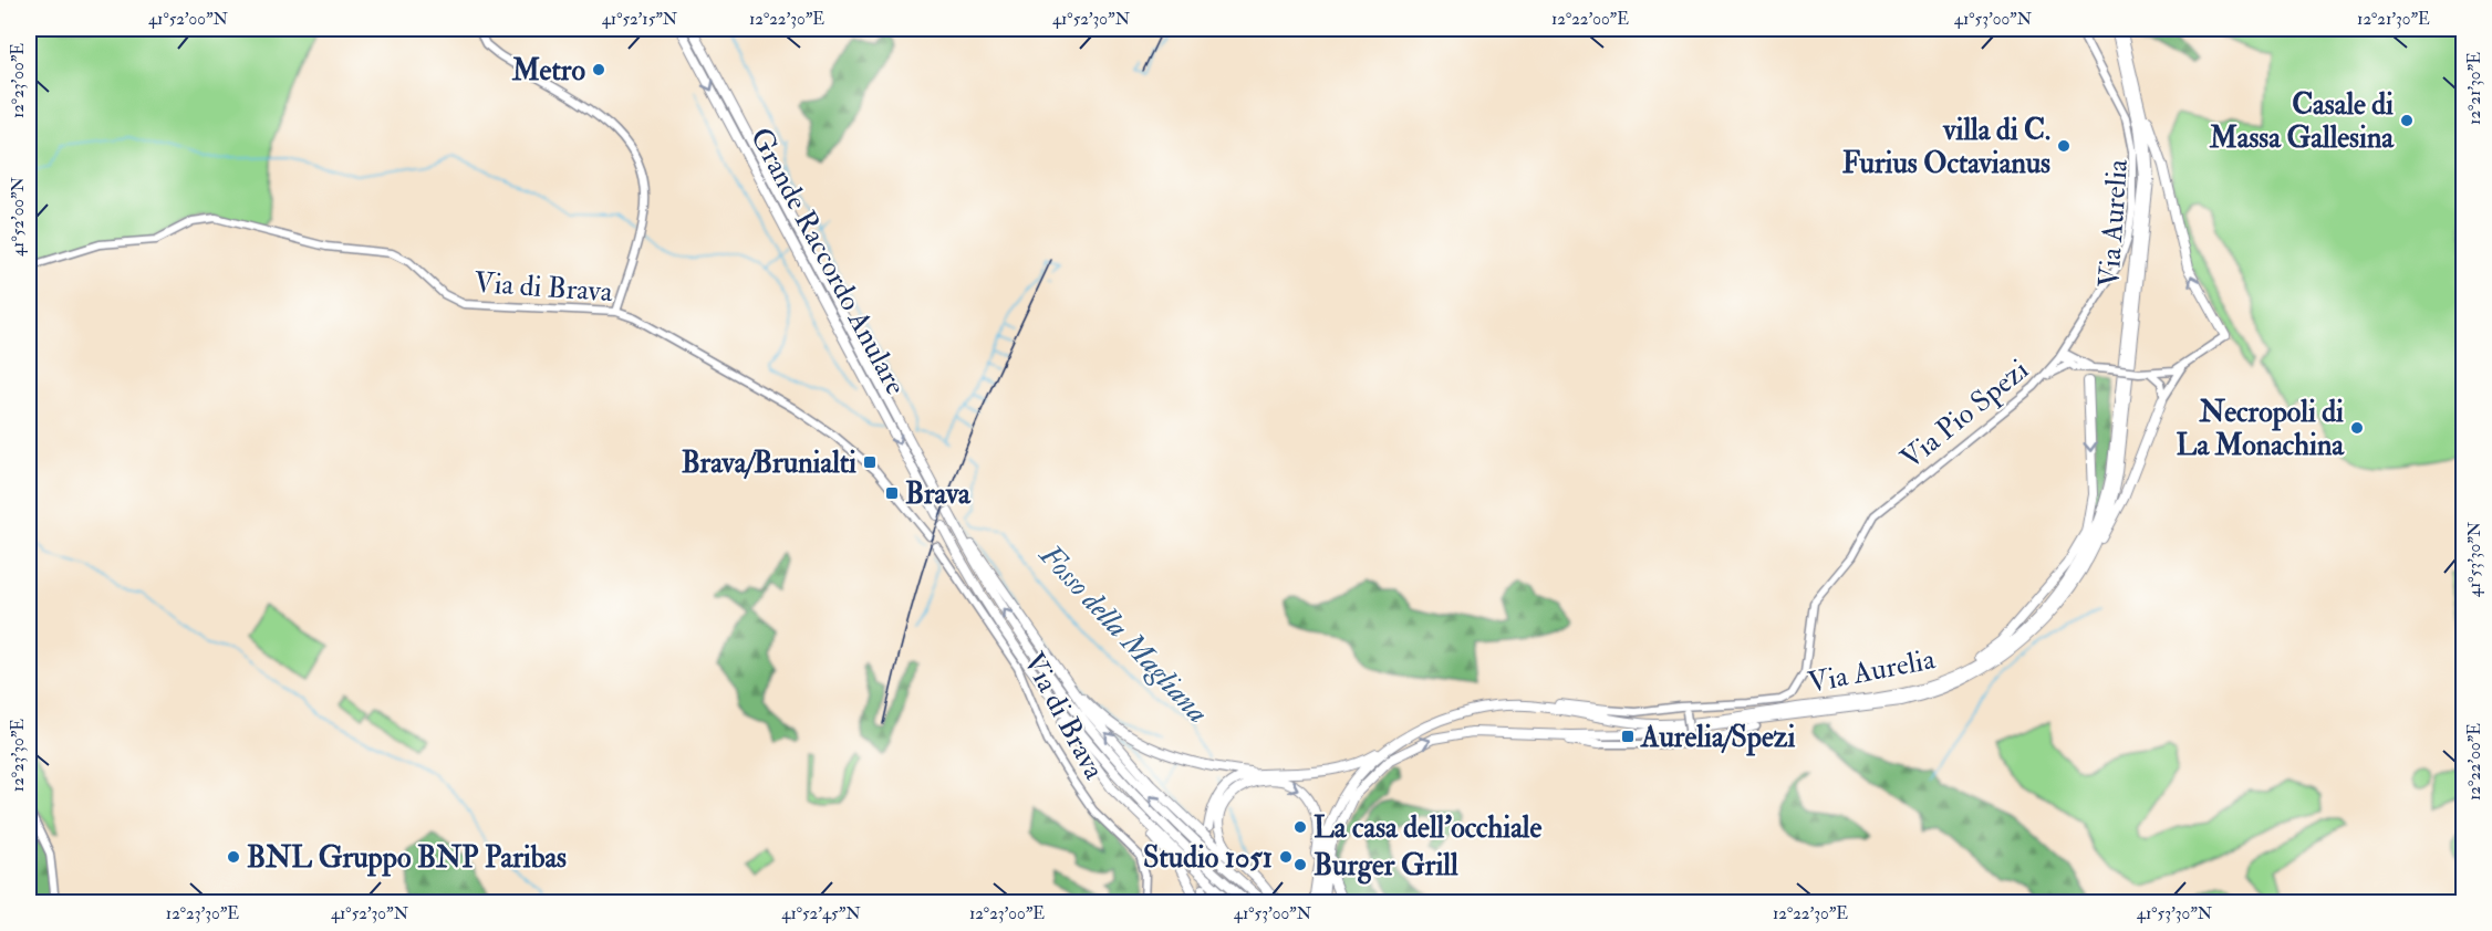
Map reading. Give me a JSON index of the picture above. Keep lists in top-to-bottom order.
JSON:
{
  "streets": {
    "highway": ["Via Aurelia", "Grande Raccordo Anulare"],
    "street": ["Via di Brava", "Via Pio Spezi"]
  },
  "crossings": [
    ["Via Aurelia", "Via Pio Spezi"]
  ],
  "water": ["Fosso della Magliana"],
  "places": {
    "other": [
      "Metro",
      "Casale di Massa Gallesina",
      "villa di C. Furius Octavianus",
      "Necropoli di La Monachina",
      "La casa dell'occhiale",
      "BNL Gruppo BNP Paribas",
      "Studio 1051",
      "Burger Grill"
    ],
    "transit": ["Brava/Brunialti", "Brava", "Aurelia/Spezi"]
  },
  "coordinates": [
    "41°52'00\"N",
    "41°52'15\"N",
    "12°22'30\"E",
    "41°52'30\"N",
    "12°22'00\"E",
    "41°53'00\"N",
    "12°21'30\"E",
    "12°23'00\"E",
    "41°53'30\"N",
    "12°23'30\"E",
    "41°52'45\"N"
  ]
}
